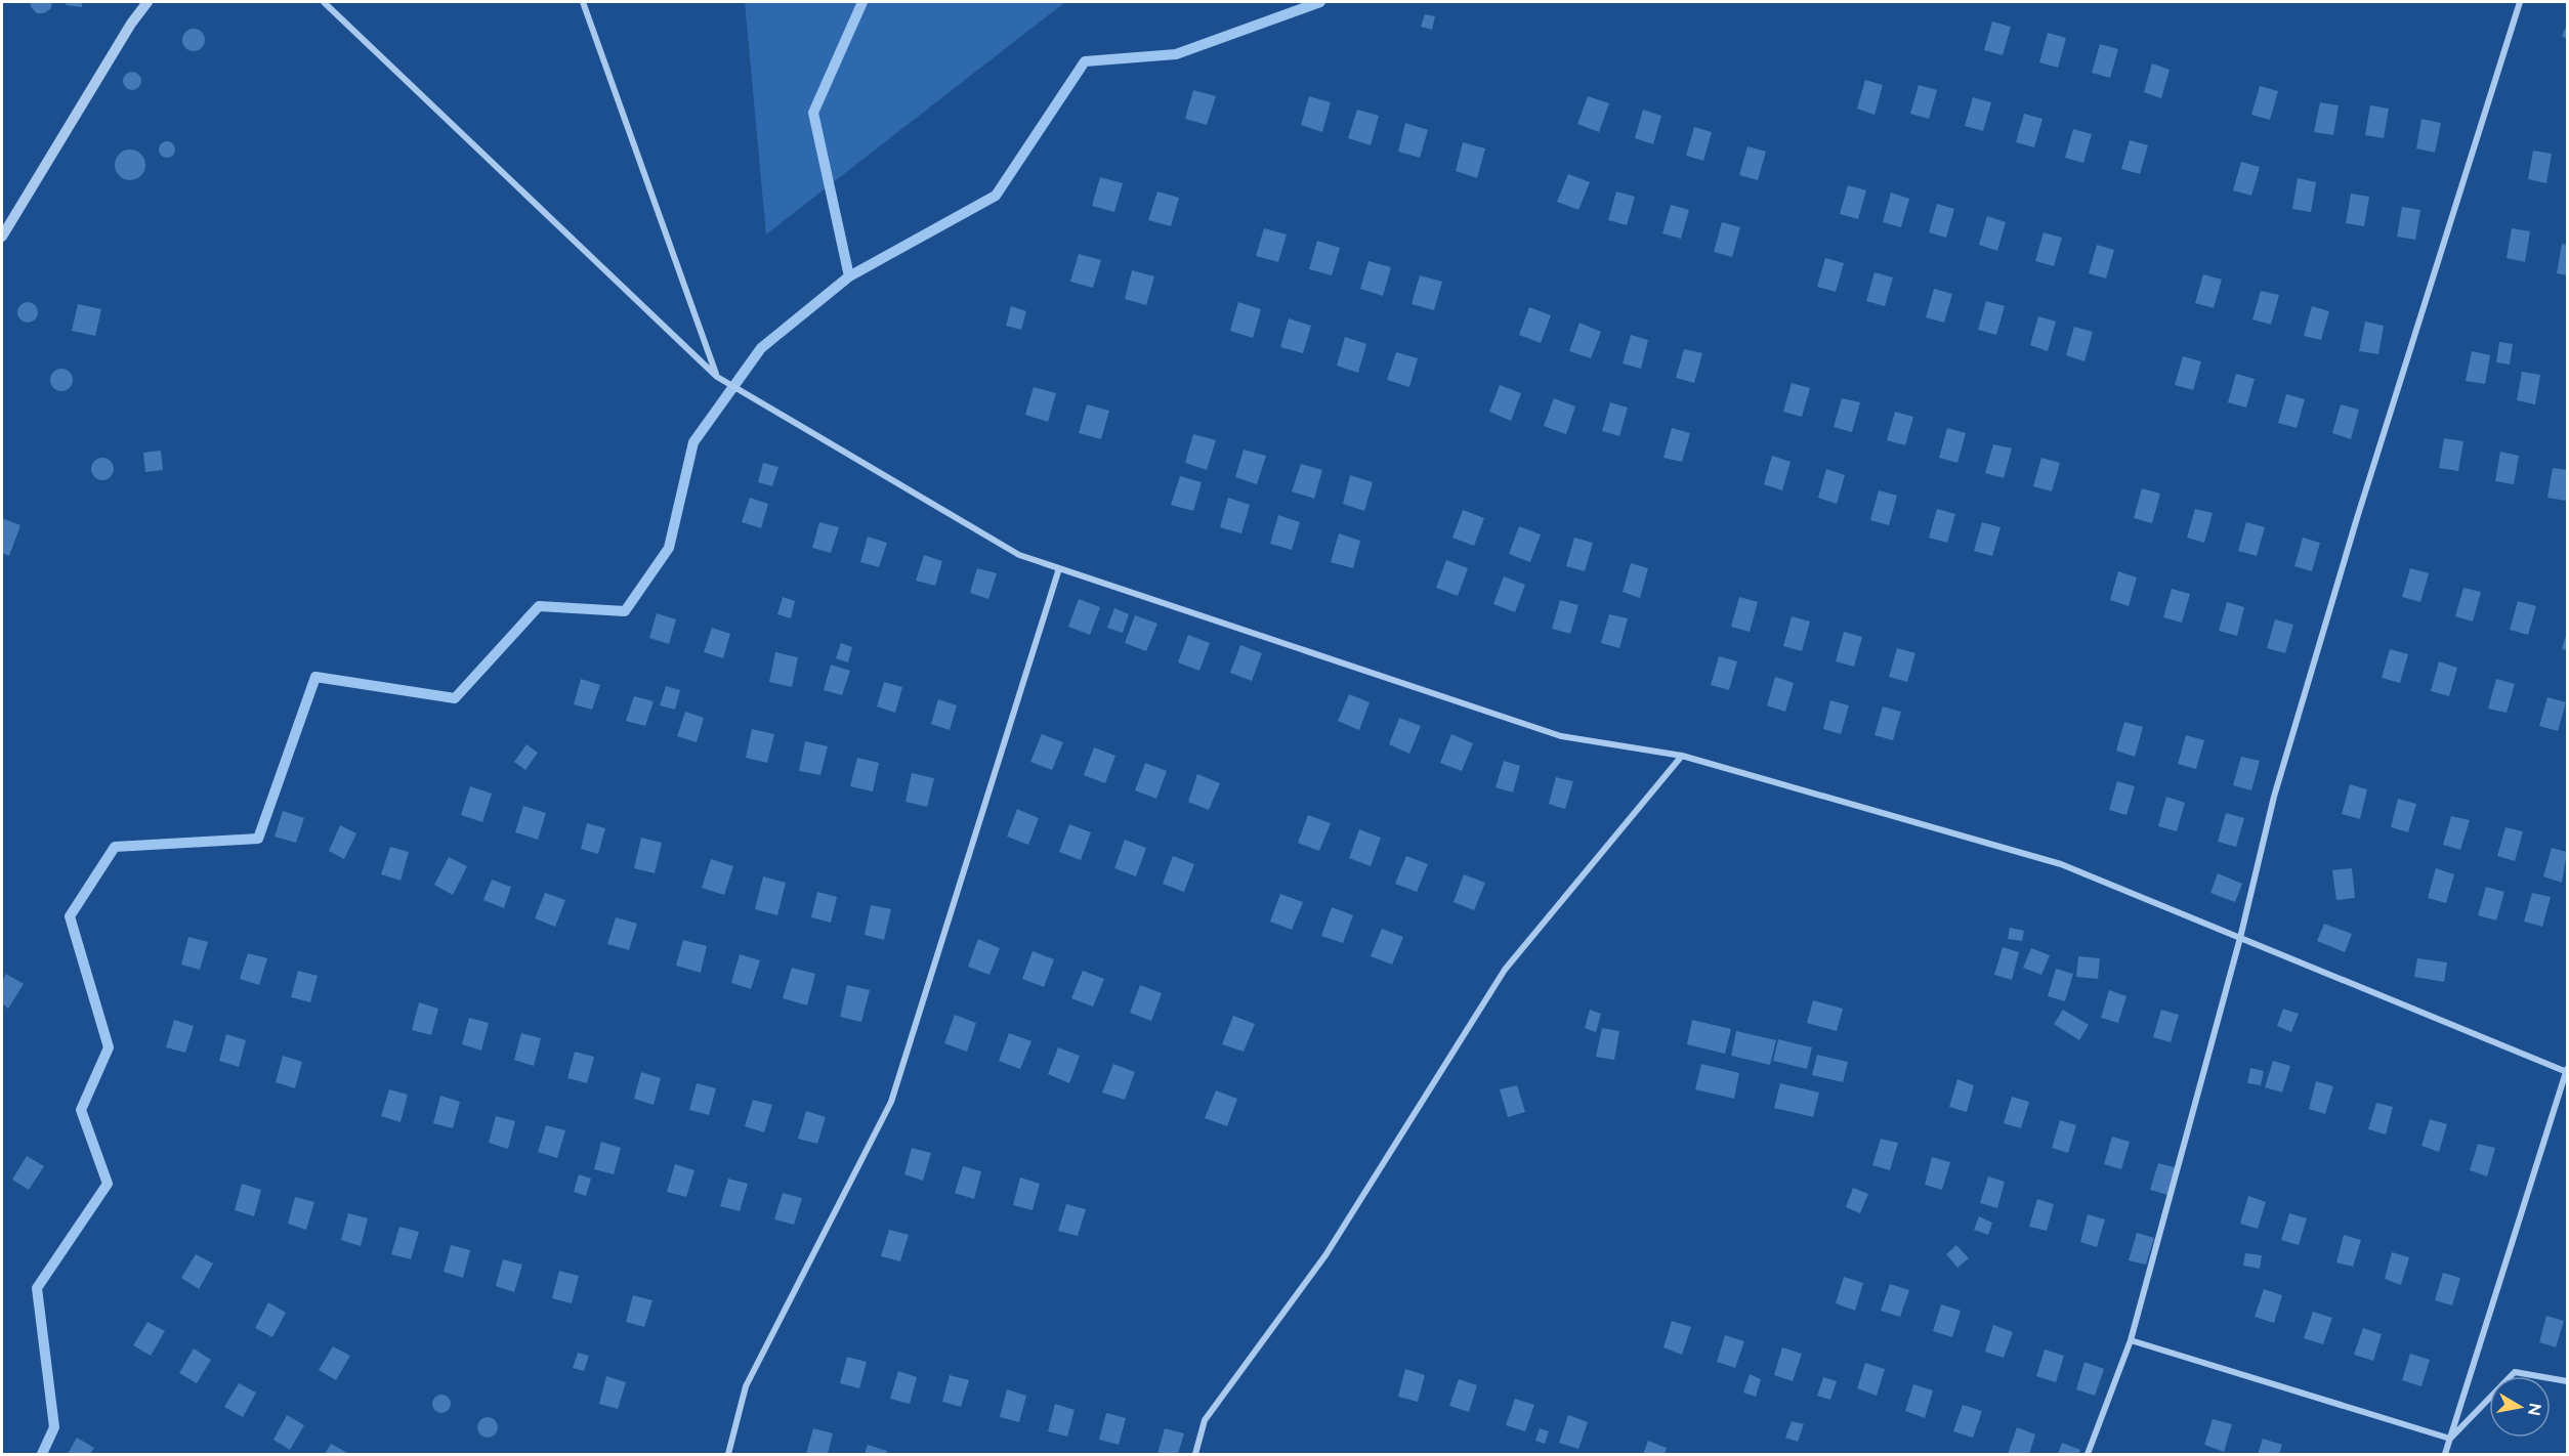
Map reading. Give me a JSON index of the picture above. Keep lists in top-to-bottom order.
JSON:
{
  "north": "right"
}
